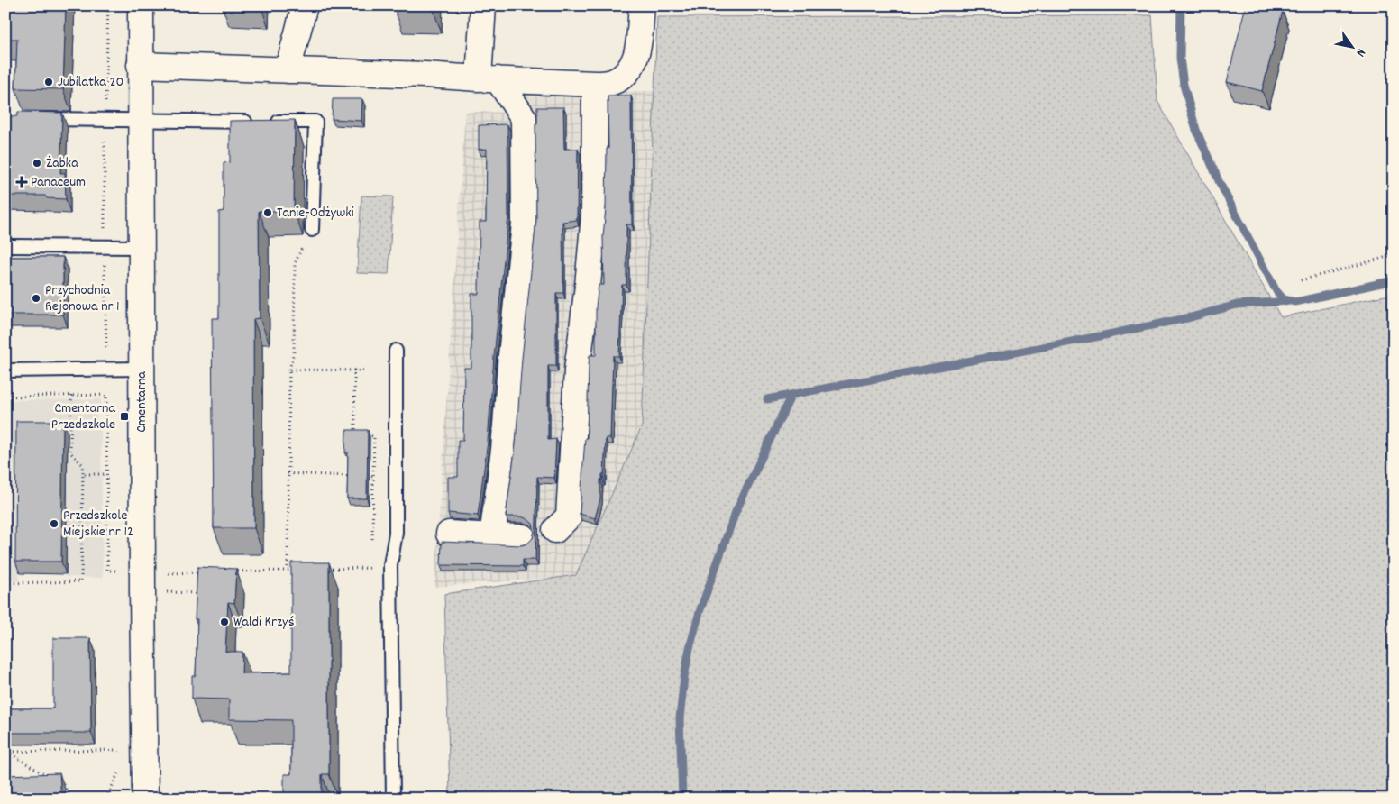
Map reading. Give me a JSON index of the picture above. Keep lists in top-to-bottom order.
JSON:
{
  "streets": {
    "street": ["Cmentarna"]
  },
  "places": {
    "other": [
      "Jubilatka 20",
      "Żabka",
      "Tanie-Odżywki",
      "Przychodnia Rejonowa nr 1",
      "Przedszkole Miejskie nr 12",
      "Waldi Krzyś"
    ],
    "health": ["Panaceum"],
    "transit": ["Cmentarna Przedszkole"]
  },
  "north": "bottom right"
}
